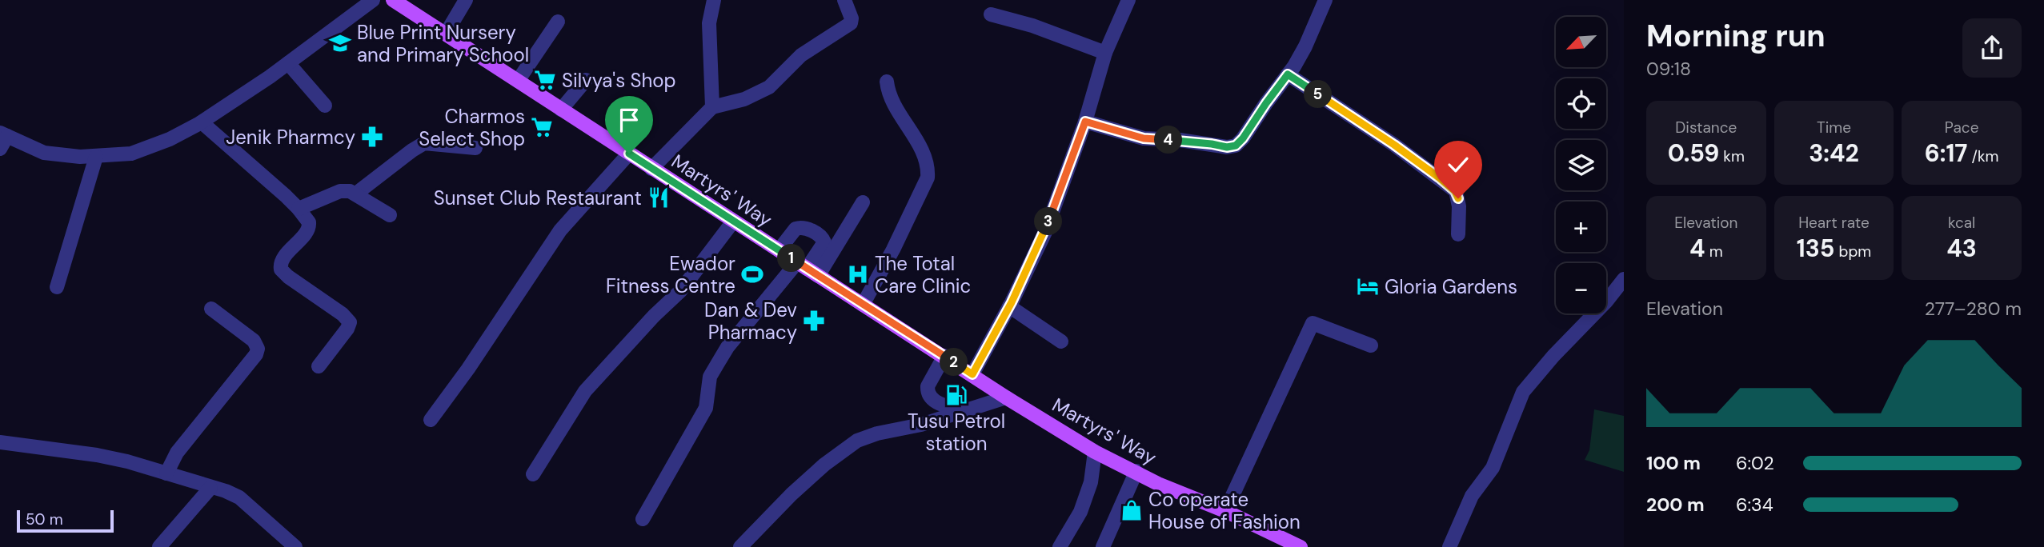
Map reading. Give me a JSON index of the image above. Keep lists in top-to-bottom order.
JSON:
{
  "streets": {
    "main road": ["Martyrs' Way"]
  },
  "places": {
    "school or university": ["Blue Print Nursery and Primary School"],
    "supermarket": ["Silvya's Shop", "Charmos Select Shop"],
    "pharmacy": ["Jenik Pharmcy", "Dan & Dev Pharmacy"],
    "restaurant": ["Sunset Club Restaurant"],
    "sports": ["Ewador Fitness Centre"],
    "hospital": ["The Total Care Clinic"],
    "hotel": ["Gloria Gardens"],
    "fuel station": ["Tusu Petrol station"],
    "shop": ["Co operate House of Fashion"]
  },
  "scale_bar": "50 m",
  "north": "bottom left",
  "page": {
    "heading": ["Morning run", "09:18"],
    "map_buttons": ["+", "−"],
    "pins": [
      "5",
      "4",
      "3",
      "1",
      "2"
    ],
    "stats": [
      ["Distance", "0.59 km"],
      ["Time", "3:42"],
      ["Pace", "6:17 /km"],
      ["Elevation", "4 m"],
      ["Heart rate", "135 bpm"],
      ["kcal", "43"]
    ],
    "chart": ["Elevation", "277–280 m"],
    "list": [
      {
        "name": "100 m",
        "note": "6:02"
      },
      {
        "name": "200 m",
        "note": "6:34"
      }
    ],
    "scale": "50 m"
  }
}
